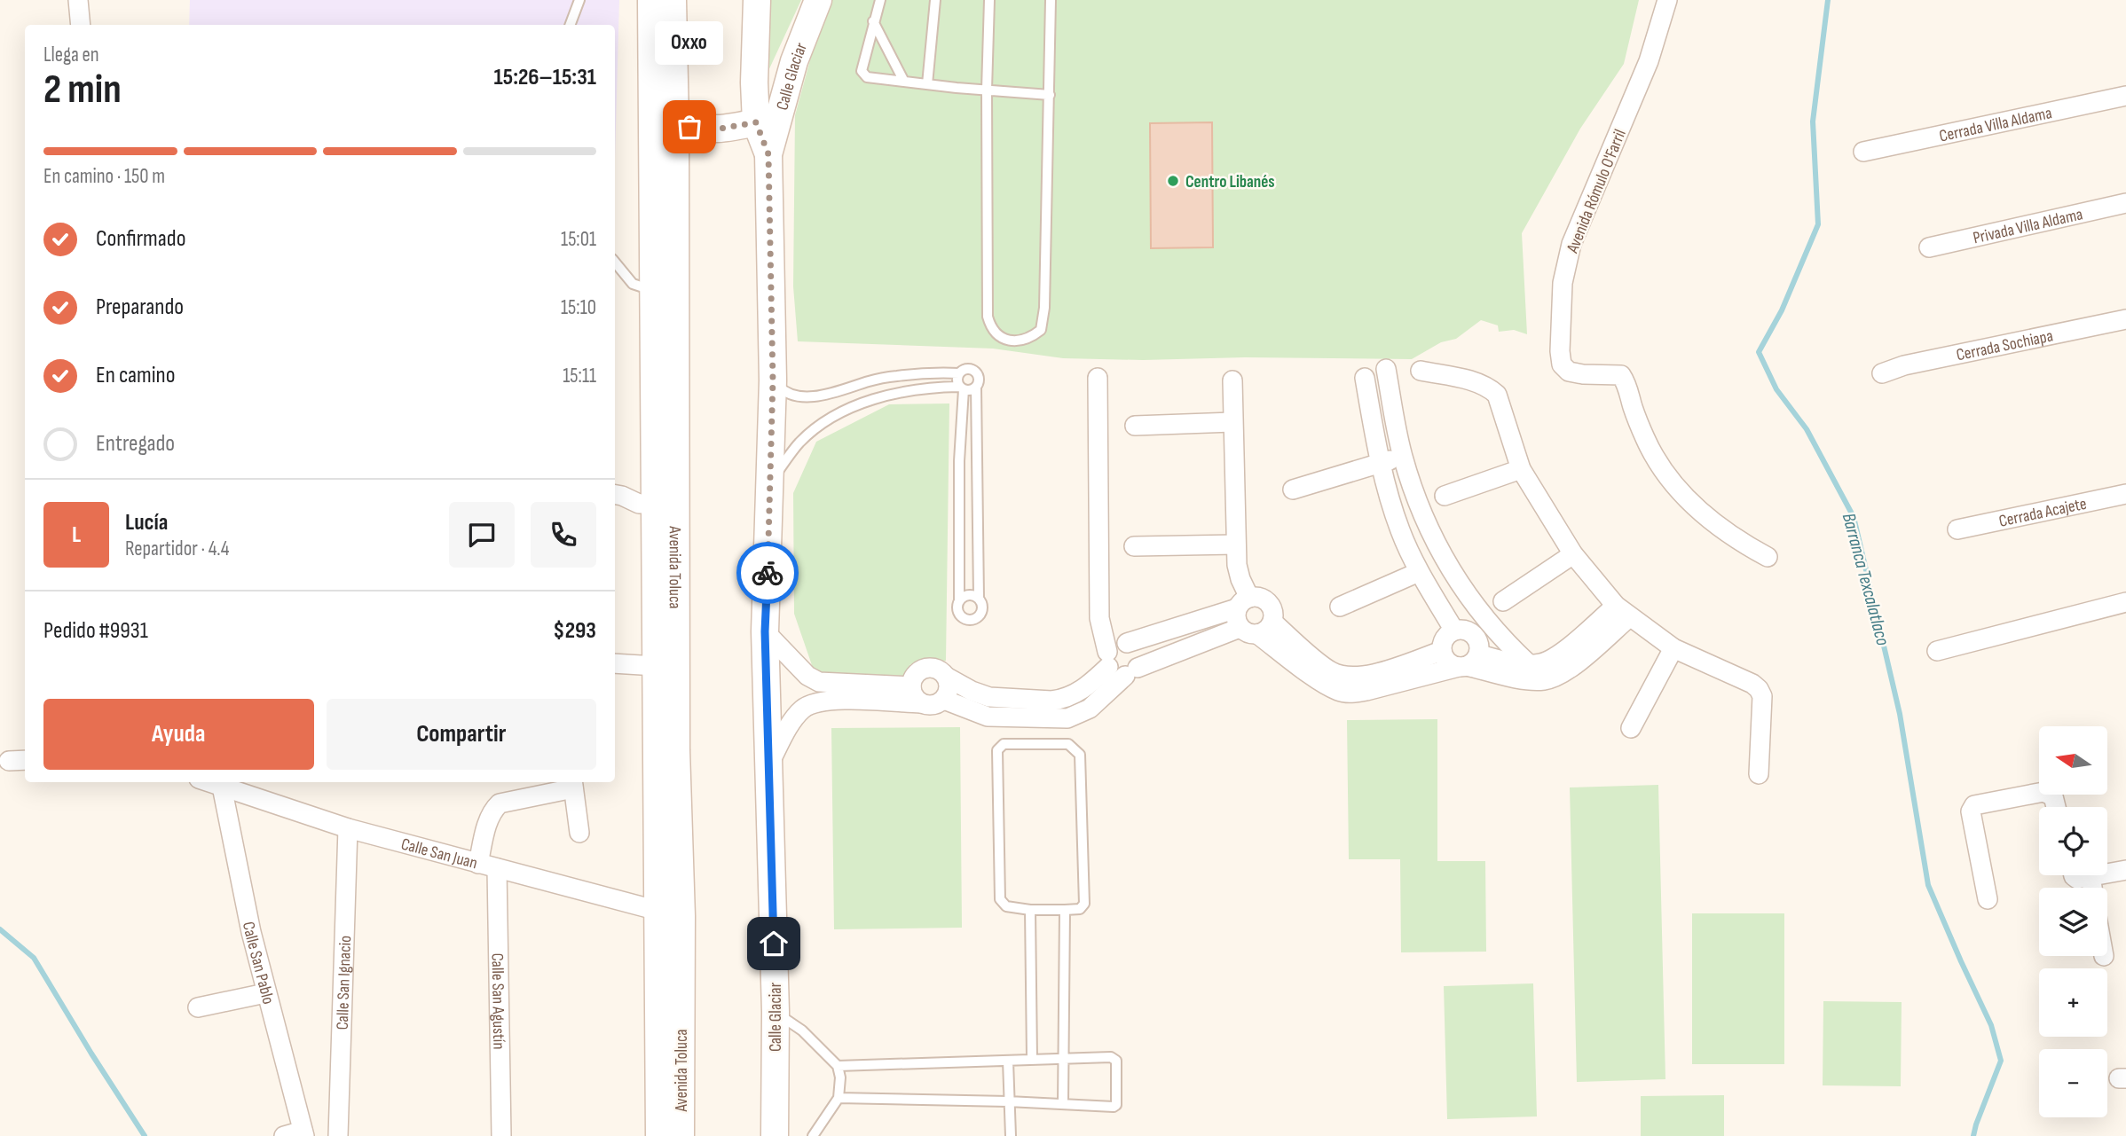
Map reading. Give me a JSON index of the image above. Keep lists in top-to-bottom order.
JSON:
{
  "streets": {
    "street": [
      "Calle Glaciar",
      "Cerrada Villa Aldama",
      "Avenida Rómulo O'Farril",
      "Privada Villa Aldama",
      "Cerrada Sochiapa",
      "Cerrada Acajete",
      "Avenida Toluca",
      "Calle San Juan",
      "Calle San Pablo",
      "Calle San Ignacio",
      "Calle San Agustín"
    ]
  },
  "crossings": [
    ["Avenida Toluca", "Calle San Juan"],
    ["Calle San Juan", "Calle San Pablo"],
    ["Calle San Juan", "Calle San Ignacio"],
    ["Calle San Juan", "Calle San Agustín"]
  ],
  "water": ["Barranca Texcalatlaco"],
  "places": ["Oxxo", "Centro Libanés"],
  "north": "left",
  "page": {
    "bubble": "Oxxo",
    "heading": ["2 min", "Llega en", "15:26–15:31"],
    "panel": [
      "Lucía",
      "Repartidor · 4.4",
      "Pedido #9931",
      "$293"
    ],
    "bar": "En camino · 150 m",
    "list": [
      ["Confirmado", "15:01"],
      ["Preparando", "15:10"],
      ["En camino", "15:11"],
      "Entregado"
    ],
    "round": "L",
    "buttons": ["Ayuda", "Compartir"],
    "map_buttons": ["+", "−"]
  }
}
